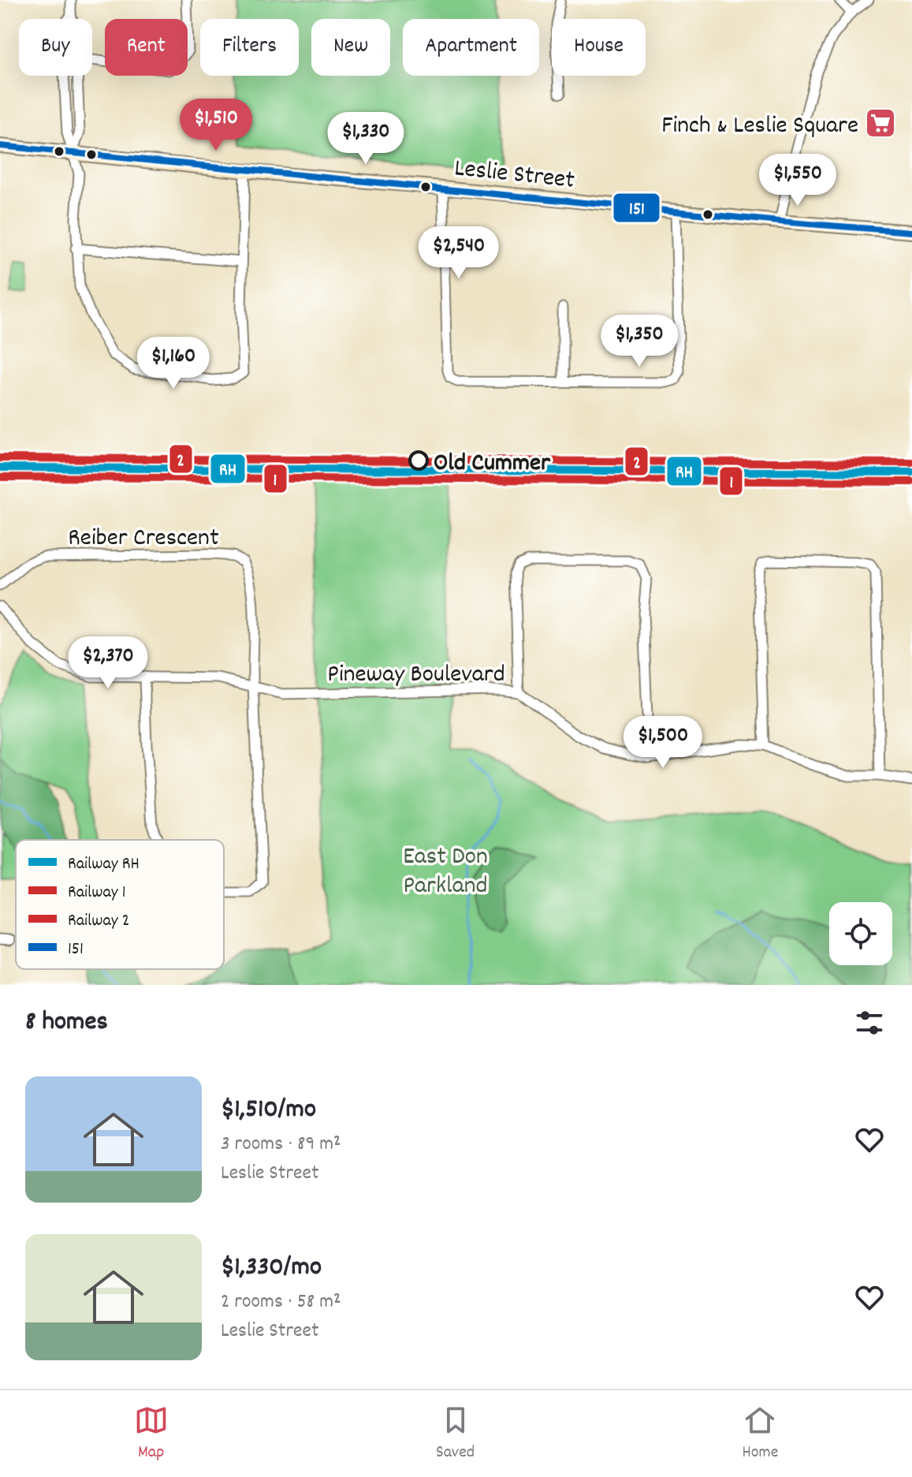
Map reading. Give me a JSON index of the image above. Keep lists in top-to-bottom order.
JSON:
{
  "streets": {
    "main road": ["Leslie Street"],
    "street": ["Reiber Crescent", "Pineway Boulevard"]
  },
  "crossings": [
    ["Reiber Crescent", "Pineway Boulevard"]
  ],
  "parks": ["East Don Parkland"],
  "places": {
    "supermarket": ["Finch & Leslie Square"],
    "other": ["Old Cummer"]
  },
  "lines": [
    "transit line 151",
    "rail line 2",
    "rail line RH",
    "rail line 1"
  ],
  "legend": [
    "Railway RH",
    "Railway 1",
    "Railway 2",
    "151"
  ],
  "page": {
    "chip": [
      "Buy",
      "Rent",
      "Filters",
      "New",
      "Apartment",
      "House"
    ],
    "price": [
      "$1,510",
      "$1,330",
      "$1,550",
      "$2,540",
      "$1,350",
      "$1,160",
      "$2,370",
      "$1,500"
    ],
    "heading": "8 homes",
    "list": [
      {
        "name": "$1,510/mo",
        "note": "3 rooms · 89 m² · Leslie Street"
      },
      {
        "name": "$1,330/mo",
        "note": "2 rooms · 58 m² · Leslie Street"
      }
    ],
    "tabs": ["Map", "Saved", "Home"]
  }
}
